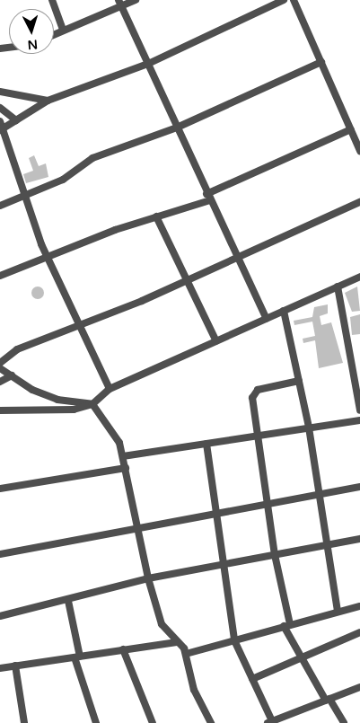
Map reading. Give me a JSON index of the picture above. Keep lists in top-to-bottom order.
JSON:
{
  "north": "bottom"
}
